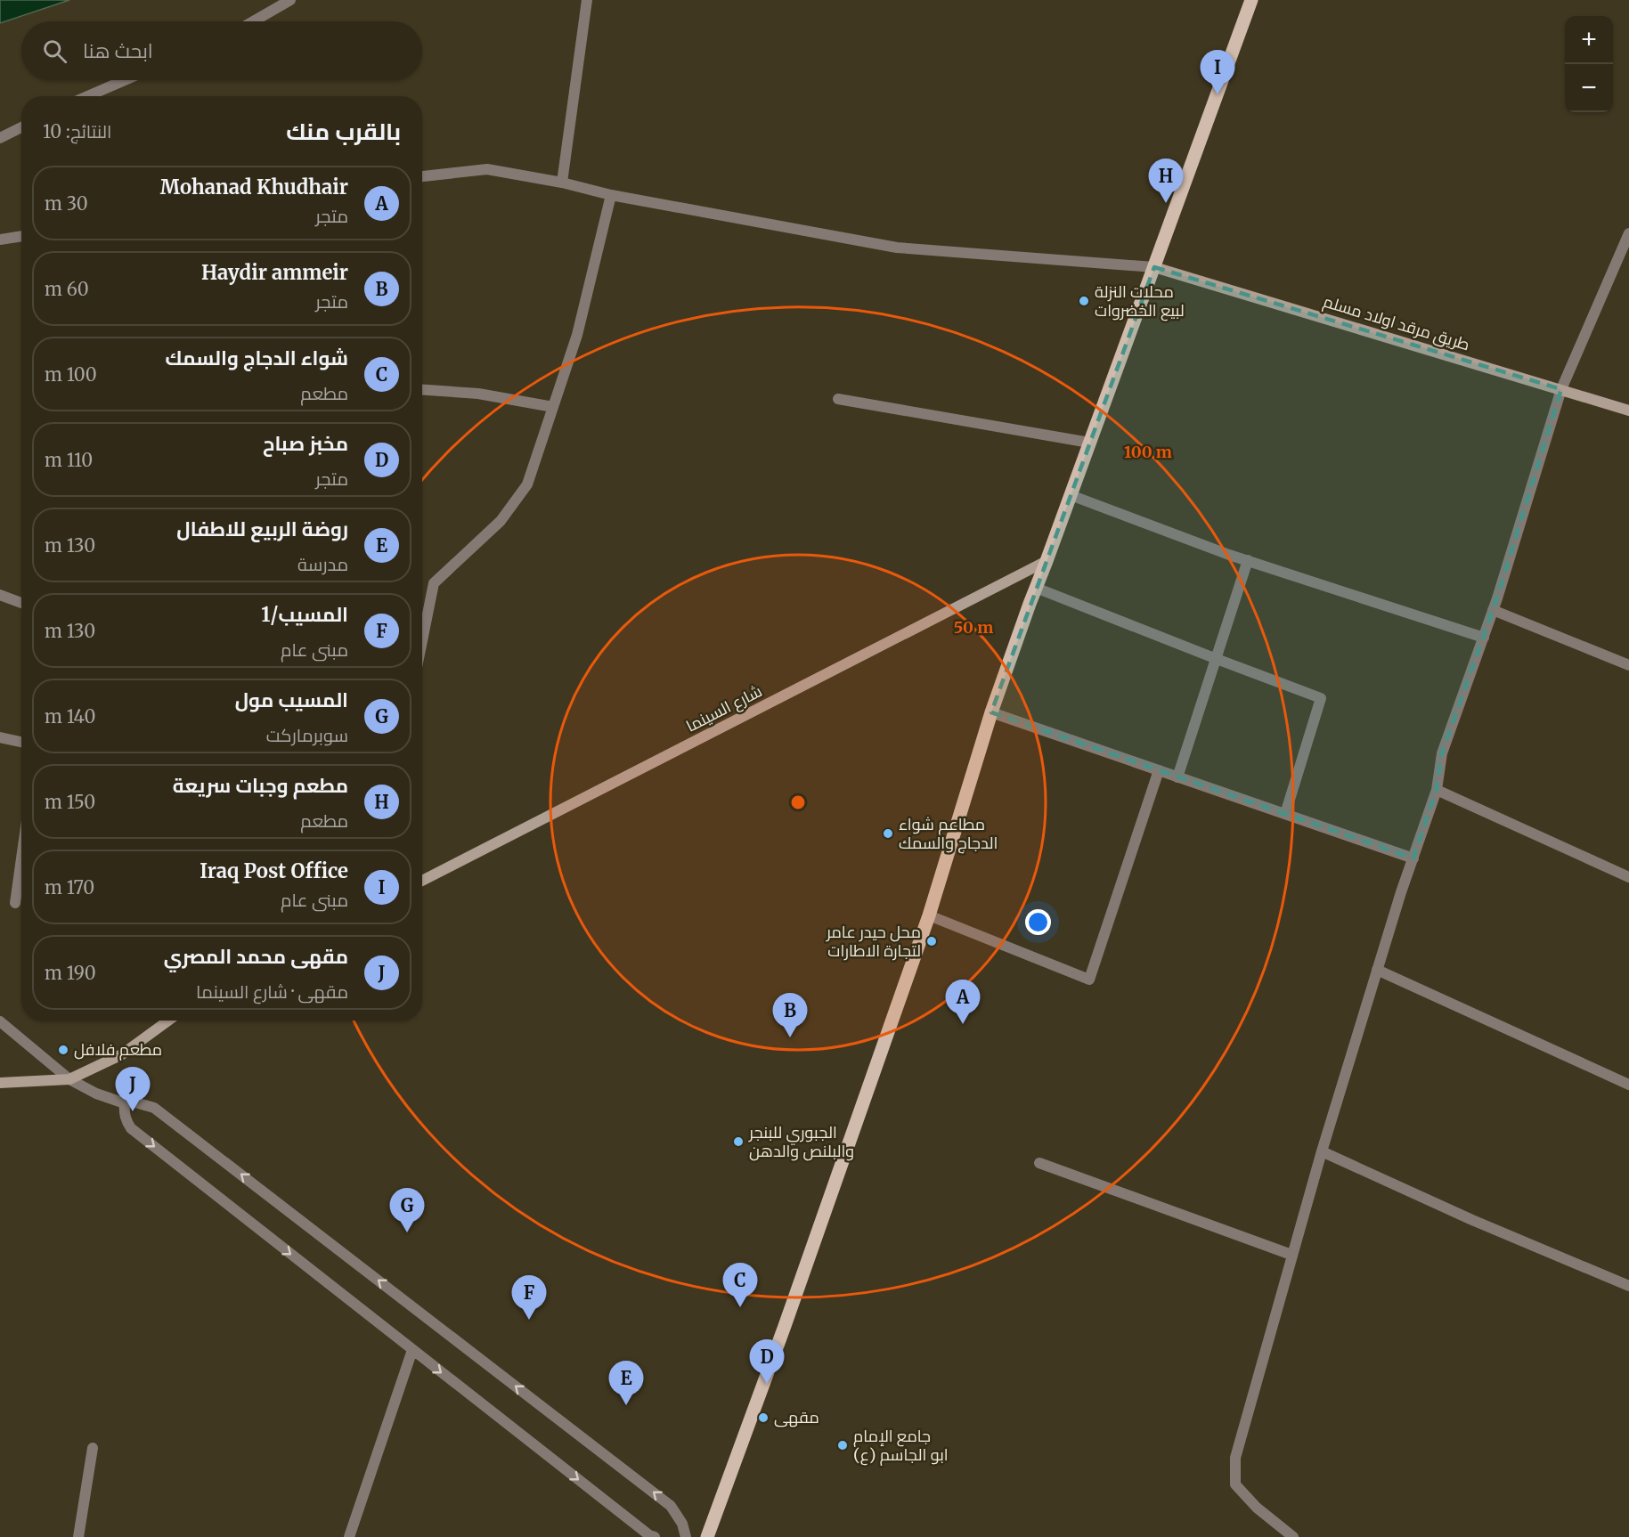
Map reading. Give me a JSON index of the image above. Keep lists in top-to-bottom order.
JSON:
{
  "streets": {
    "street": ["طريق مرقد اولاد مسلم", "شارع السينما"]
  },
  "places": [
    "محلات النزلة لبيع الخضروات",
    "مطاعم شواء الدجاج والسمك",
    "محل حيدر عامر لتجارة الاطارات",
    "مطعم فلافل",
    "الجبوري للبنجر والبلنص والدهن",
    "مقهى",
    "جامع الإمام ابو الجاسم (ع)"
  ],
  "page": {
    "map_buttons": ["+", "−"],
    "search": "ابحث هنا",
    "pins": [
      "I",
      "H",
      "A",
      "B",
      "J",
      "G",
      "C",
      "F",
      "D",
      "E"
    ],
    "heading": ["بالقرب منك", "النتائج: 10"],
    "list": [
      {
        "mark": "A",
        "name": "Mohanad Khudhair",
        "note": "متجر",
        "value": "30 m"
      },
      {
        "mark": "B",
        "name": "Haydir ammeir",
        "note": "متجر",
        "value": "60 m"
      },
      {
        "mark": "C",
        "name": "شواء الدجاج والسمك",
        "note": "مطعم",
        "value": "100 m"
      },
      {
        "mark": "D",
        "name": "مخبز صباح",
        "note": "متجر",
        "value": "110 m"
      },
      {
        "mark": "E",
        "name": "روضة الربيع للاطفال",
        "note": "مدرسة",
        "value": "130 m"
      },
      {
        "mark": "F",
        "name": "المسيب/1",
        "note": "مبنى عام",
        "value": "130 m"
      },
      {
        "mark": "G",
        "name": "المسيب مول",
        "note": "سوبرماركت",
        "value": "140 m"
      },
      {
        "mark": "H",
        "name": "مطعم وجبات سريعة",
        "note": "مطعم",
        "value": "150 m"
      },
      {
        "mark": "I",
        "name": "Iraq Post Office",
        "note": "مبنى عام",
        "value": "170 m"
      },
      {
        "mark": "J",
        "name": "مقهى محمد المصري",
        "note": "مقهى · شارع السينما",
        "value": "190 m"
      }
    ]
  },
  "rings": ["100 m", "50 m"]
}
